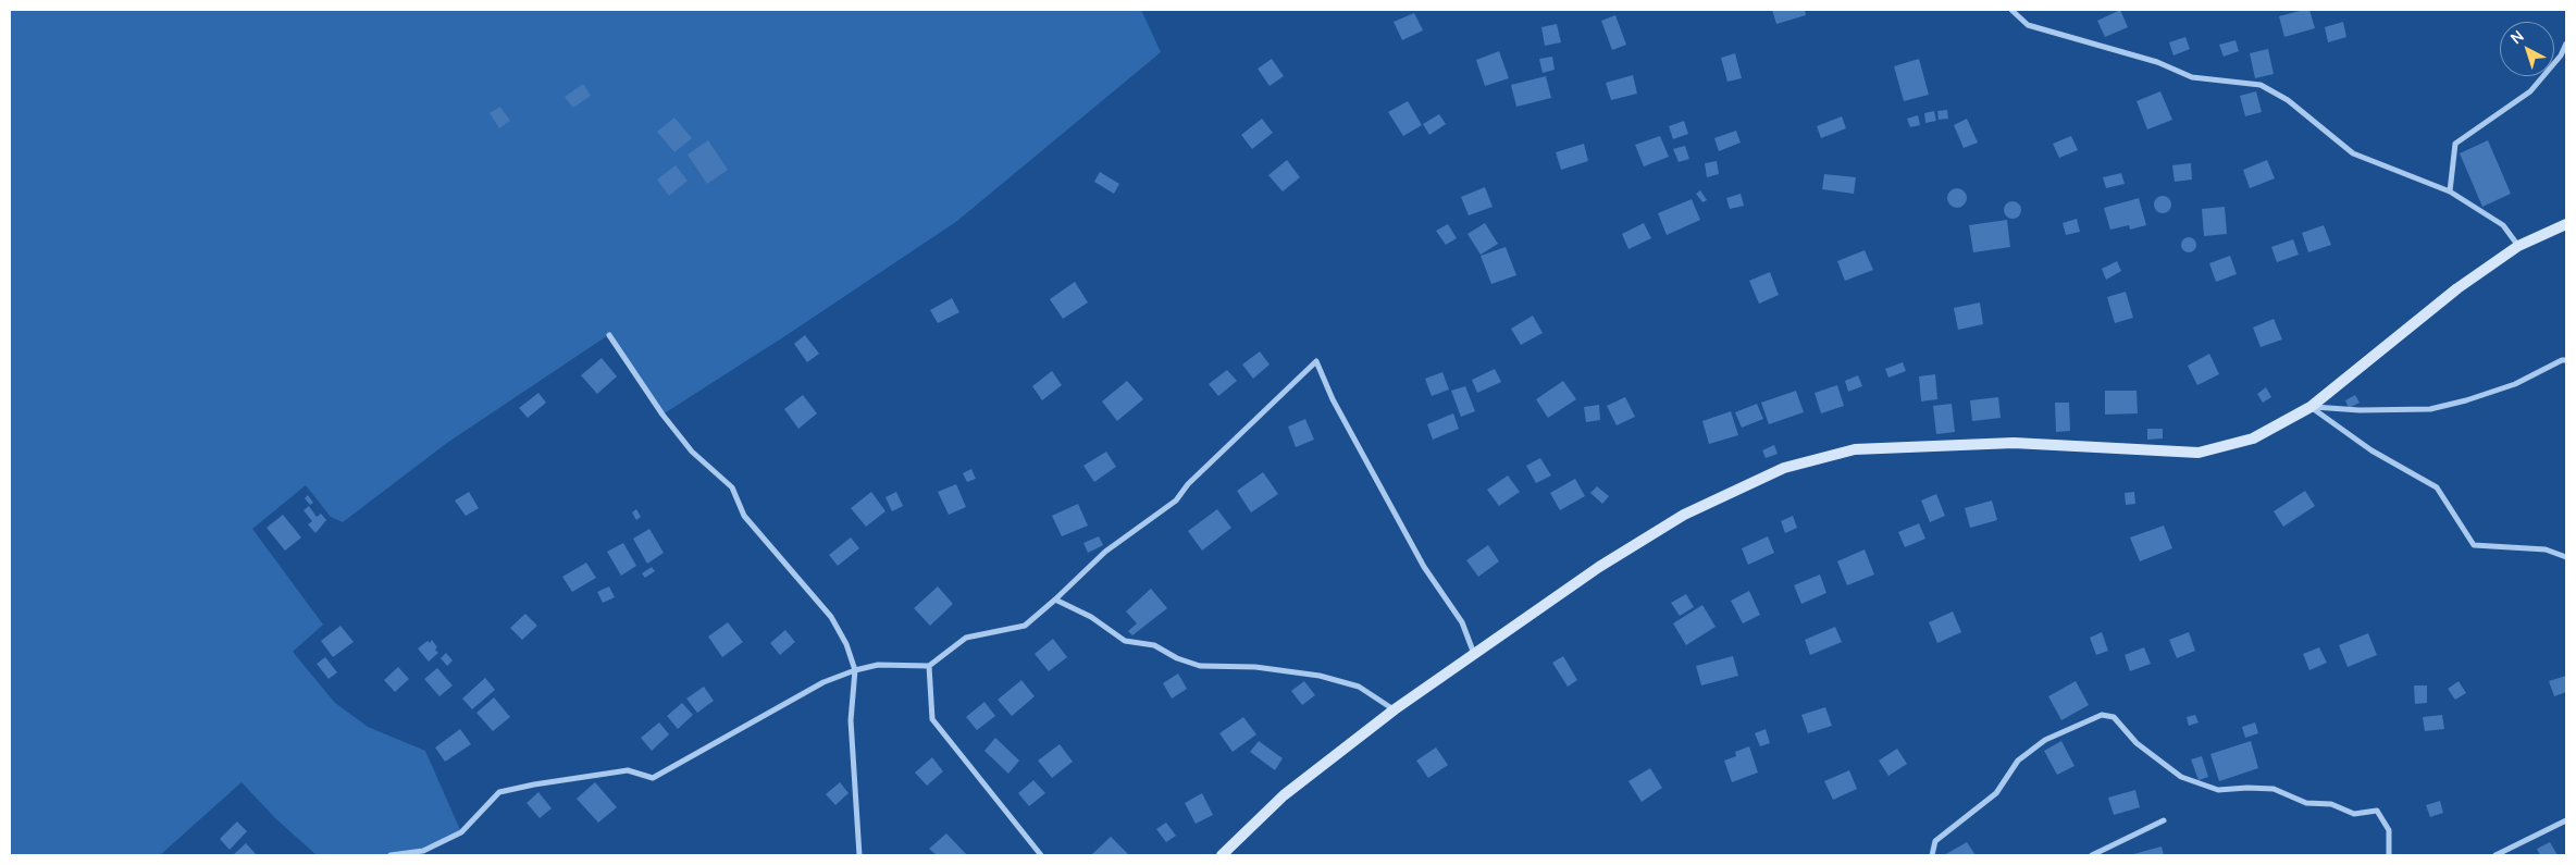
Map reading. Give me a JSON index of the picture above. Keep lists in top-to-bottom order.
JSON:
{
  "north": "top left"
}
